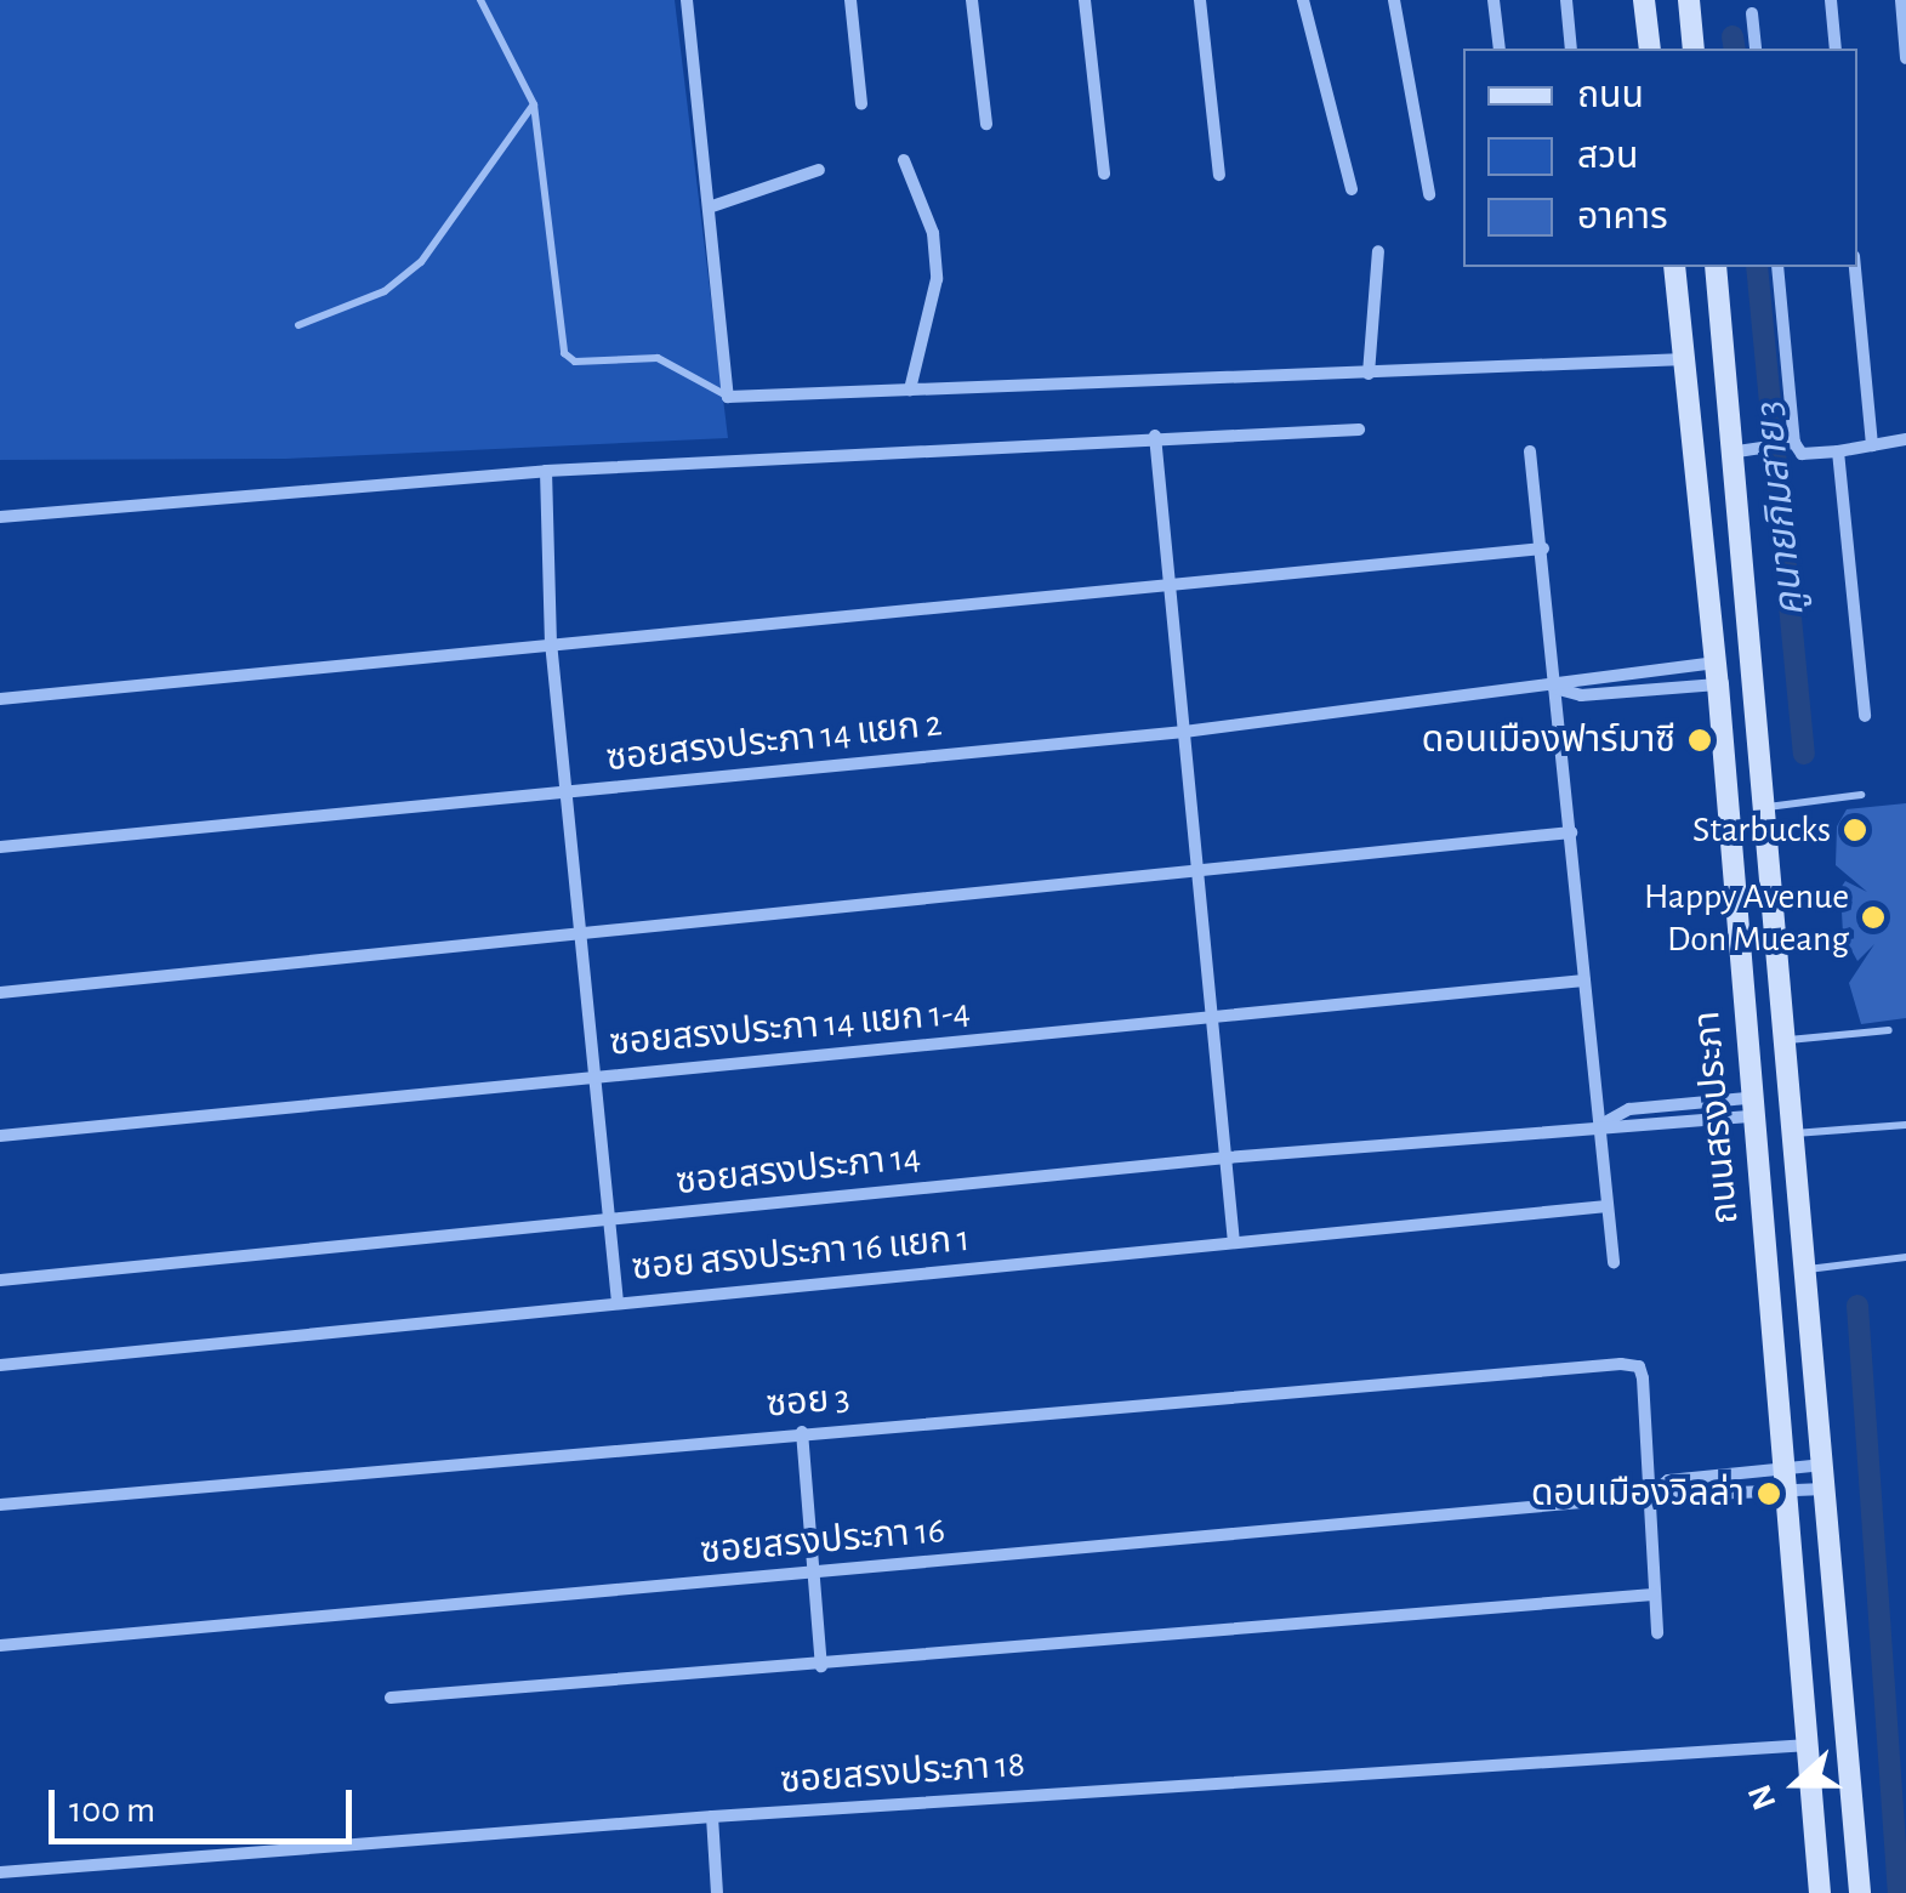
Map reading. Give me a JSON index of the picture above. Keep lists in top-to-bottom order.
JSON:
{
  "streets": {
    "main road": ["ถนนสรงประภา"],
    "street": [
      "ซอยสรงประภา 14 แยก 2",
      "ซอยสรงประภา 14 แยก 1-4",
      "ซอยสรงประภา 14",
      "ซอย สรงประภา 16 แยก 1",
      "ซอย 3",
      "ซอยสรงประภา 16",
      "ซอยสรงประภา 18"
    ]
  },
  "crossings": [
    ["ถนนสรงประภา", "ซอยสรงประภา 14"],
    ["ถนนสรงประภา", "ซอยสรงประภา 18"],
    ["ซอย 3", "ซอยสรงประภา 16"]
  ],
  "water": ["คูนายกิมสาย 3"],
  "places": [
    "ดอนเมืองฟาร์มาซี",
    "Starbucks",
    "Happy Avenue Don Mueang",
    "ดอนเมืองวิลล่า"
  ],
  "legend": ["ถนน", "สวน", "อาคาร"],
  "scale_bar": "100 m",
  "north": "left"
}
